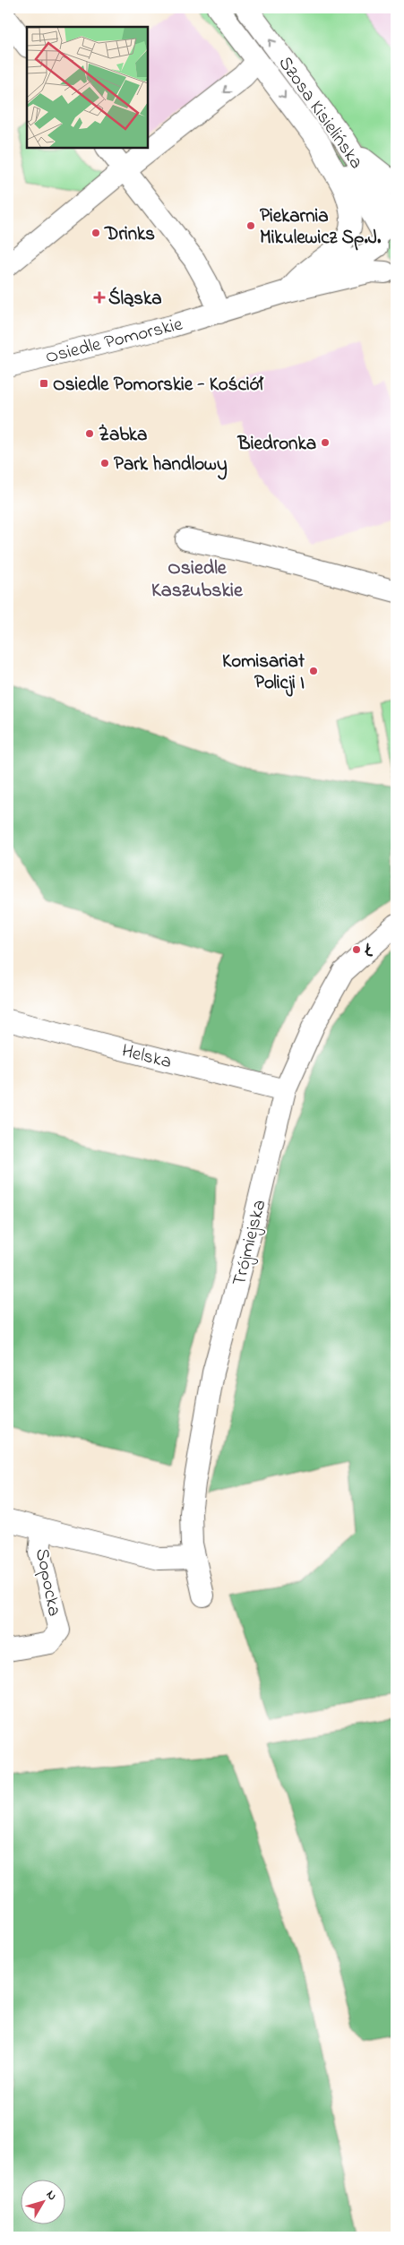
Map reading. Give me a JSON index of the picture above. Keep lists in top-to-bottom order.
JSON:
{
  "streets": {
    "street": [
      "Szosa Kisielińska",
      "Osiedle Pomorskie",
      "Helska",
      "Trójmiejska",
      "Sopocka"
    ]
  },
  "crossings": [
    ["Helska", "Trójmiejska"],
    ["Trójmiejska", "Sopocka"]
  ],
  "districts": ["Osiedle Kaszubskie"],
  "places": {
    "other": [
      "Piekarnia Mikulewicz Sp.J.",
      "Drinks",
      "Żabka",
      "Biedronka",
      "Park handlowy",
      "Komisariat Policji I",
      "Ł"
    ],
    "health": ["Śląska"],
    "transit": ["Osiedle Pomorskie - Kościół"]
  },
  "north": "top right"
}
